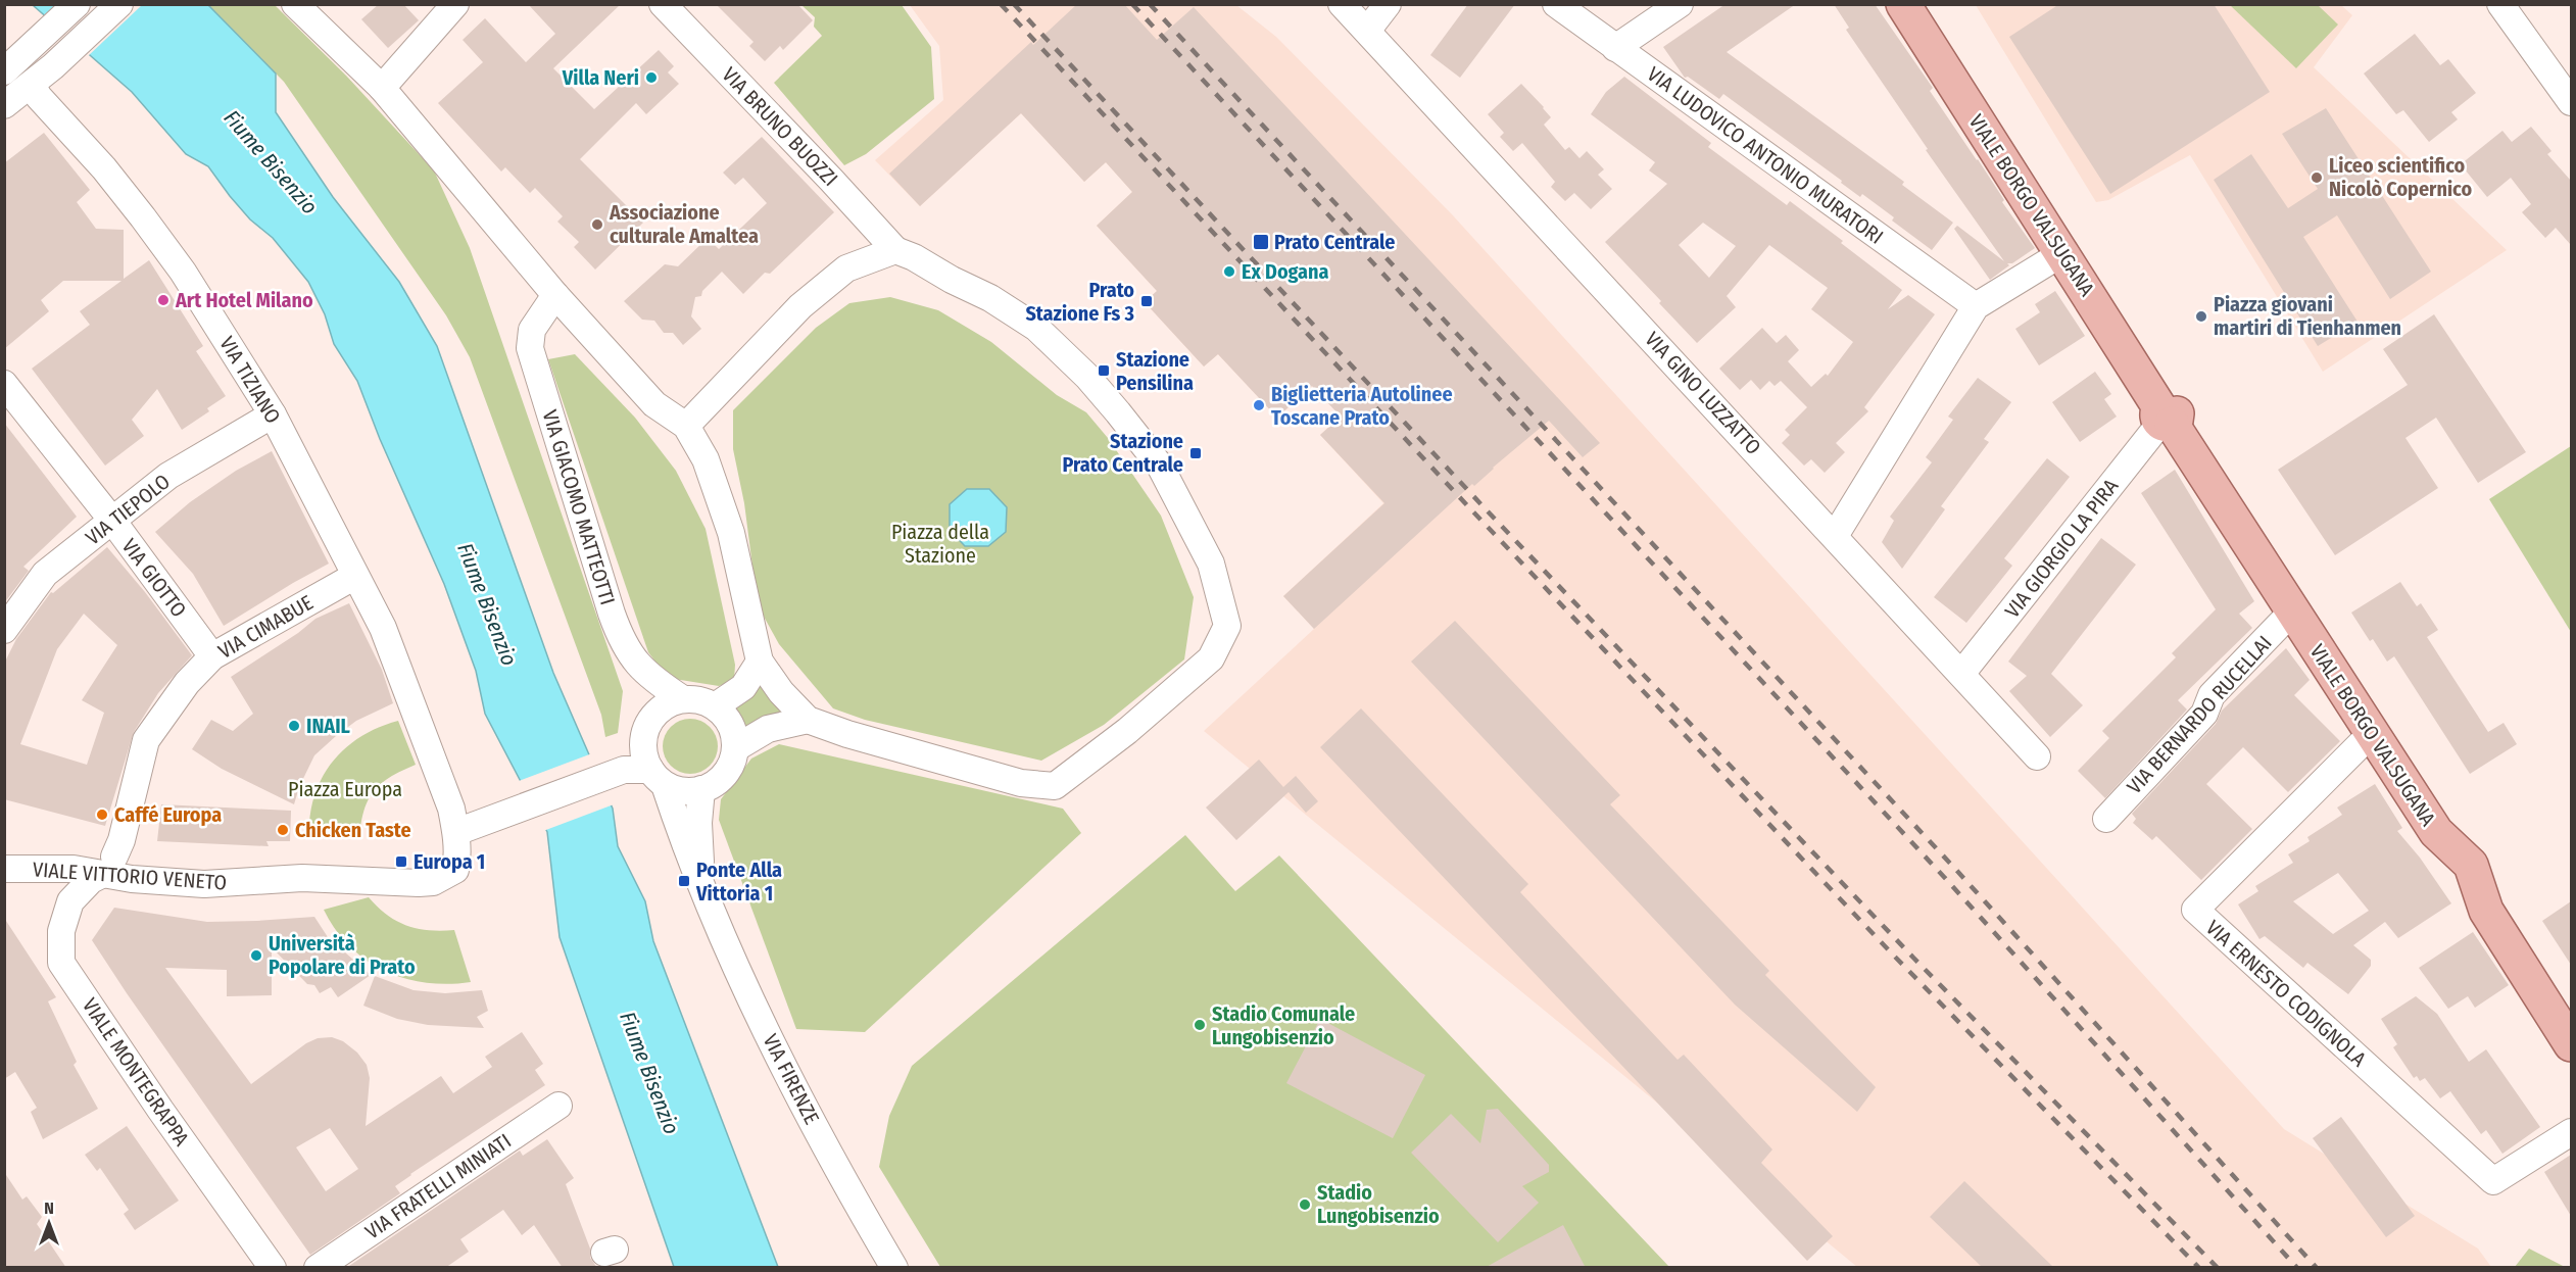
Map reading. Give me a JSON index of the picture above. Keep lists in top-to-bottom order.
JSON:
{
  "streets": {
    "main road": ["VIALE BORGO VALSUGANA"],
    "street": [
      "VIA BRUNO BUOZZI",
      "VIA LUDOVICO ANTONIO MURATORI",
      "VIA TIZIANO",
      "VIA GINO LUZZATTO",
      "VIA GIACOMO MATTEOTTI",
      "VIA TIEPOLO",
      "VIA GIORGIO LA PIRA",
      "VIA GIOTTO",
      "VIA CIMABUE",
      "VIA BERNARDO RUCELLAI",
      "VIALE VITTORIO VENETO",
      "VIA ERNESTO CODIGNOLA",
      "VIALE MONTEGRAPPA",
      "VIA FIRENZE",
      "VIA FRATELLI MINIATI"
    ]
  },
  "crossings": [
    ["VIALE BORGO VALSUGANA", "VIA GIORGIO LA PIRA"],
    ["VIALE BORGO VALSUGANA", "VIA BERNARDO RUCELLAI"],
    ["VIALE BORGO VALSUGANA", "VIA ERNESTO CODIGNOLA"],
    ["VIA TIZIANO", "VIA TIEPOLO"],
    ["VIA TIZIANO", "VIA CIMABUE"],
    ["VIA GINO LUZZATTO", "VIA GIORGIO LA PIRA"],
    ["VIA GIACOMO MATTEOTTI", "VIA FIRENZE"],
    ["VIA TIEPOLO", "VIA GIOTTO"],
    ["VIA GIOTTO", "VIA CIMABUE"],
    ["VIA CIMABUE", "VIALE VITTORIO VENETO"],
    ["VIA CIMABUE", "VIALE MONTEGRAPPA"],
    ["VIALE VITTORIO VENETO", "VIALE MONTEGRAPPA"]
  ],
  "water": ["Fiume Bisenzio"],
  "parks": ["Piazza della Stazione", "Piazza Europa"],
  "places": {
    "other": [
      "Villa Neri",
      "Liceo scientifico Nicolò Copernico",
      "Associazione culturale Amaltea",
      "Ex Dogana",
      "Art Hotel Milano",
      "Piazza giovani martiri di Tienhanmen",
      "Biglietteria Autolinee Toscane Prato",
      "INAIL",
      "Caffé Europa",
      "Chicken Taste",
      "Università Popolare di Prato",
      "Stadio Comunale Lungobisenzio",
      "Stadio Lungobisenzio"
    ],
    "transit": [
      "Prato Centrale",
      "Prato Stazione Fs 3",
      "Stazione Pensilina",
      "Stazione Prato Centrale",
      "Europa 1",
      "Ponte Alla Vittoria 1"
    ]
  },
  "north": "top"
}
